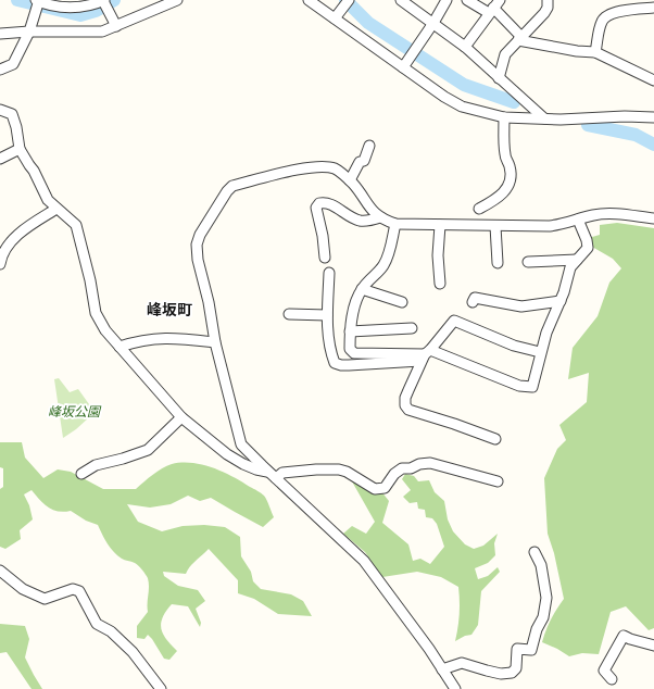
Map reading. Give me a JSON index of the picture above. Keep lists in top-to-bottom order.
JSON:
{
  "districts": ["峰坂町"],
  "parks": ["峰坂公園"]
}
